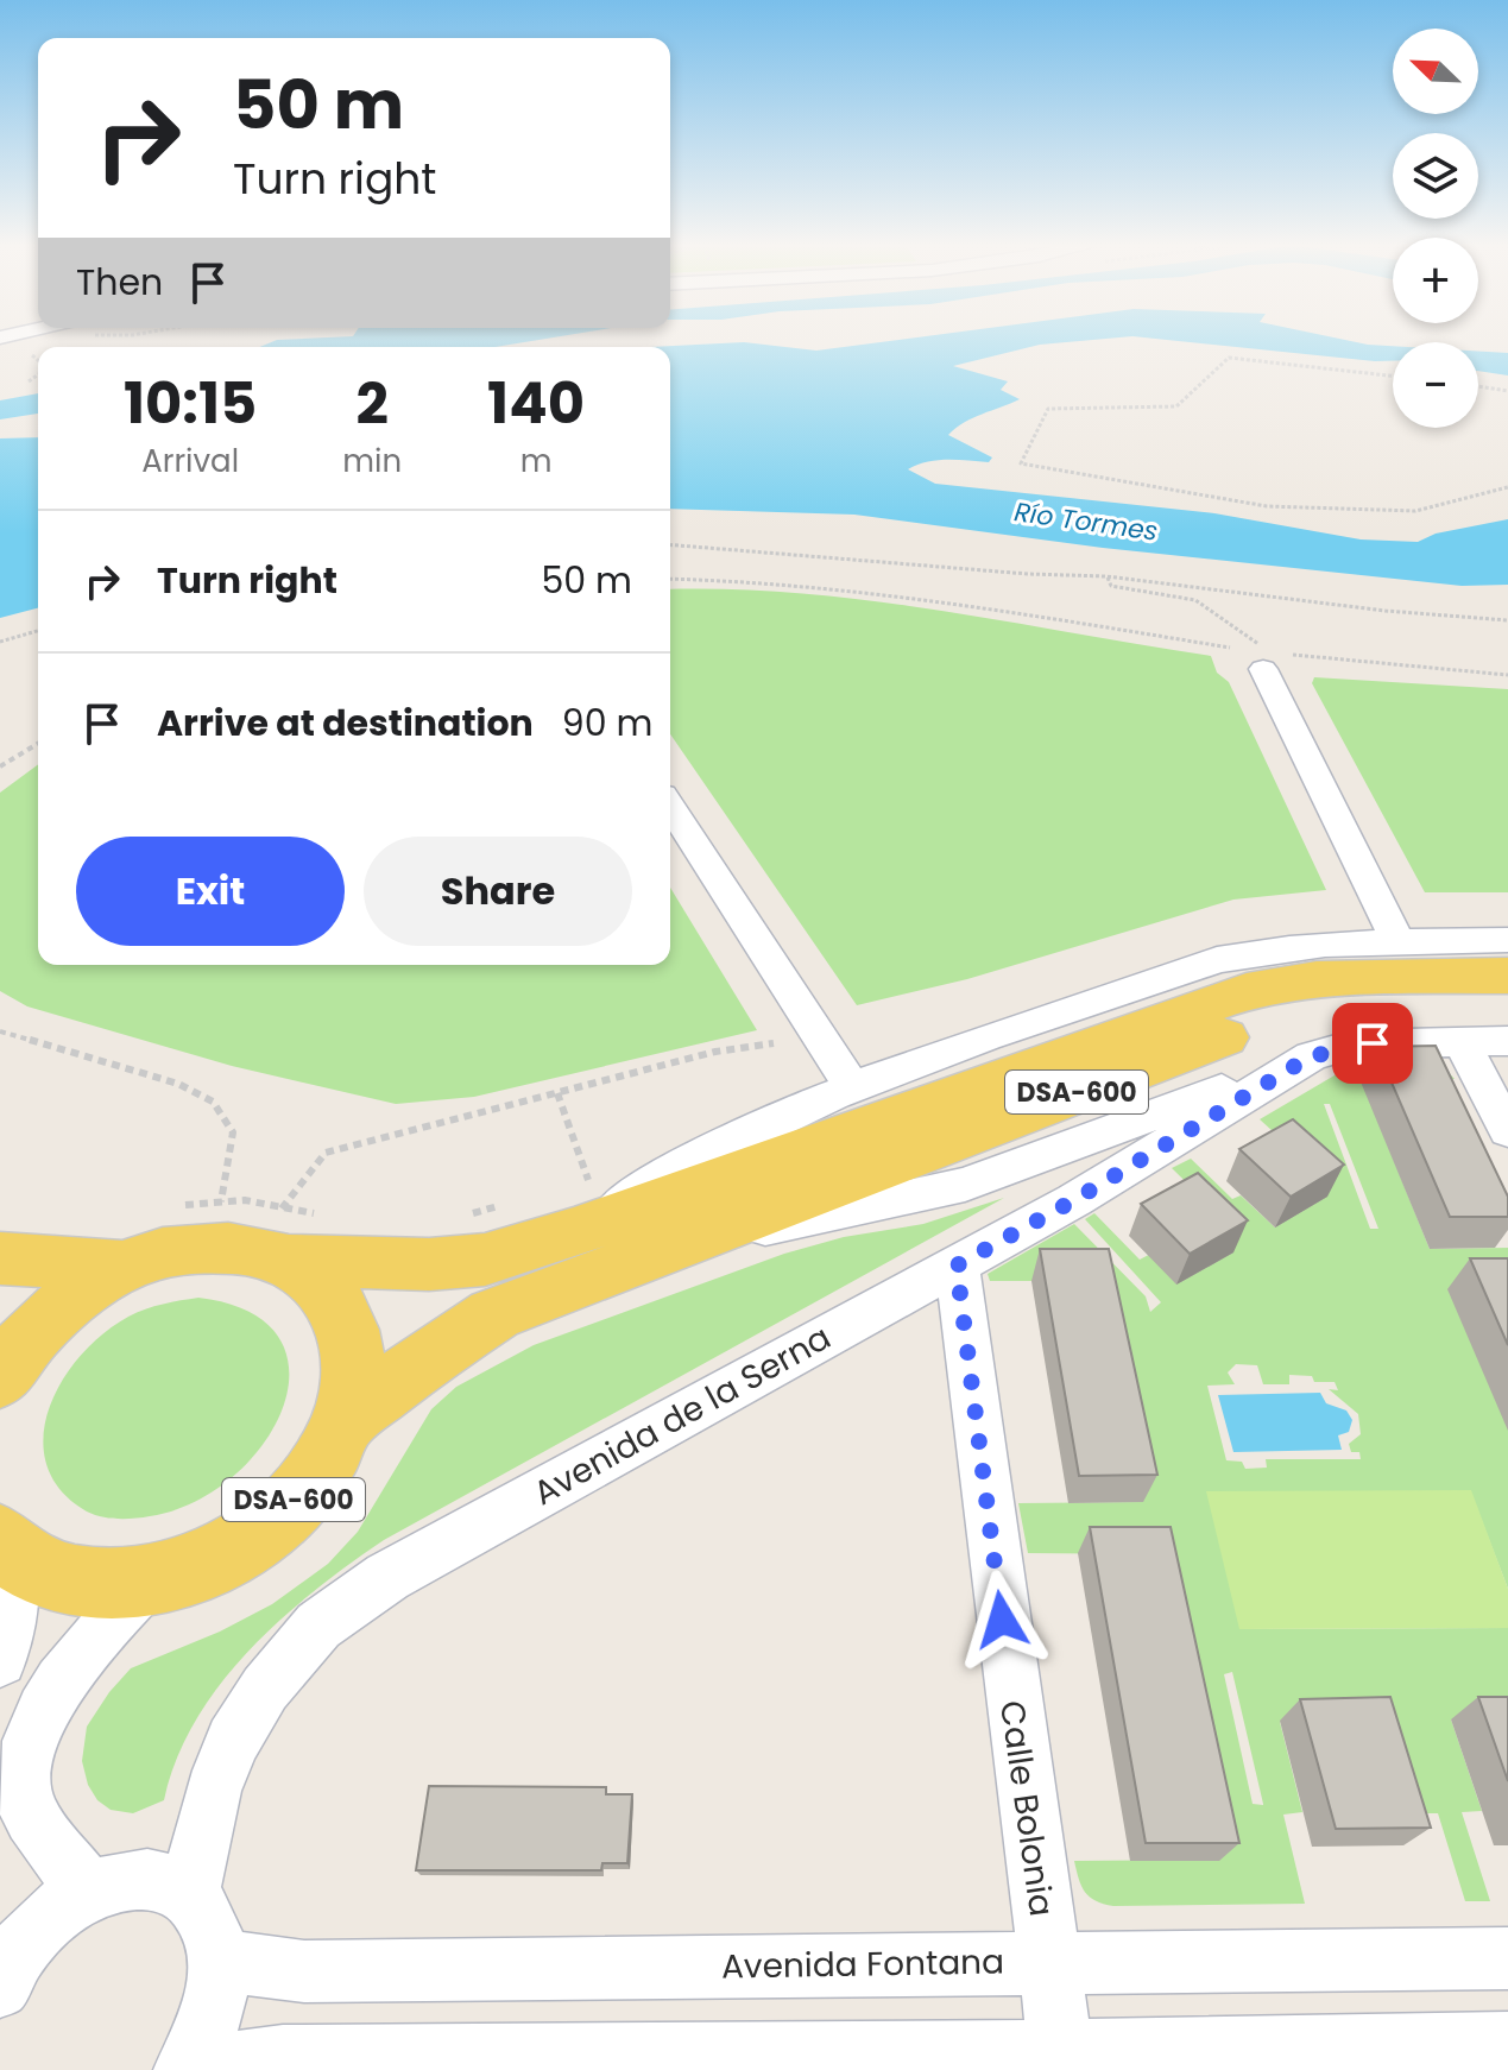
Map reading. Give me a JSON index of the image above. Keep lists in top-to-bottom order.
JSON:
{
  "streets": {
    "main road": ["DSA-600", "Avenida de la Serna"],
    "street": ["Calle Bolonia", "Avenida Fontana"]
  },
  "crossings": [
    ["DSA-600", "Avenida de la Serna"],
    ["Avenida de la Serna", "Calle Bolonia"],
    ["Calle Bolonia", "Avenida Fontana"]
  ],
  "water": ["Río Tormes"],
  "north": "top left",
  "page": {
    "map_buttons": ["+", "−"],
    "turn": ["50 m", "Turn right"],
    "then": "Then",
    "eta": [
      "10:15",
      "Arrival",
      "2",
      "min",
      "140",
      "m"
    ],
    "list": [
      {
        "name": "Turn right",
        "value": "50 m"
      },
      {
        "name": "Arrive at destination",
        "value": "90 m"
      }
    ],
    "buttons": ["Exit", "Share"]
  }
}
